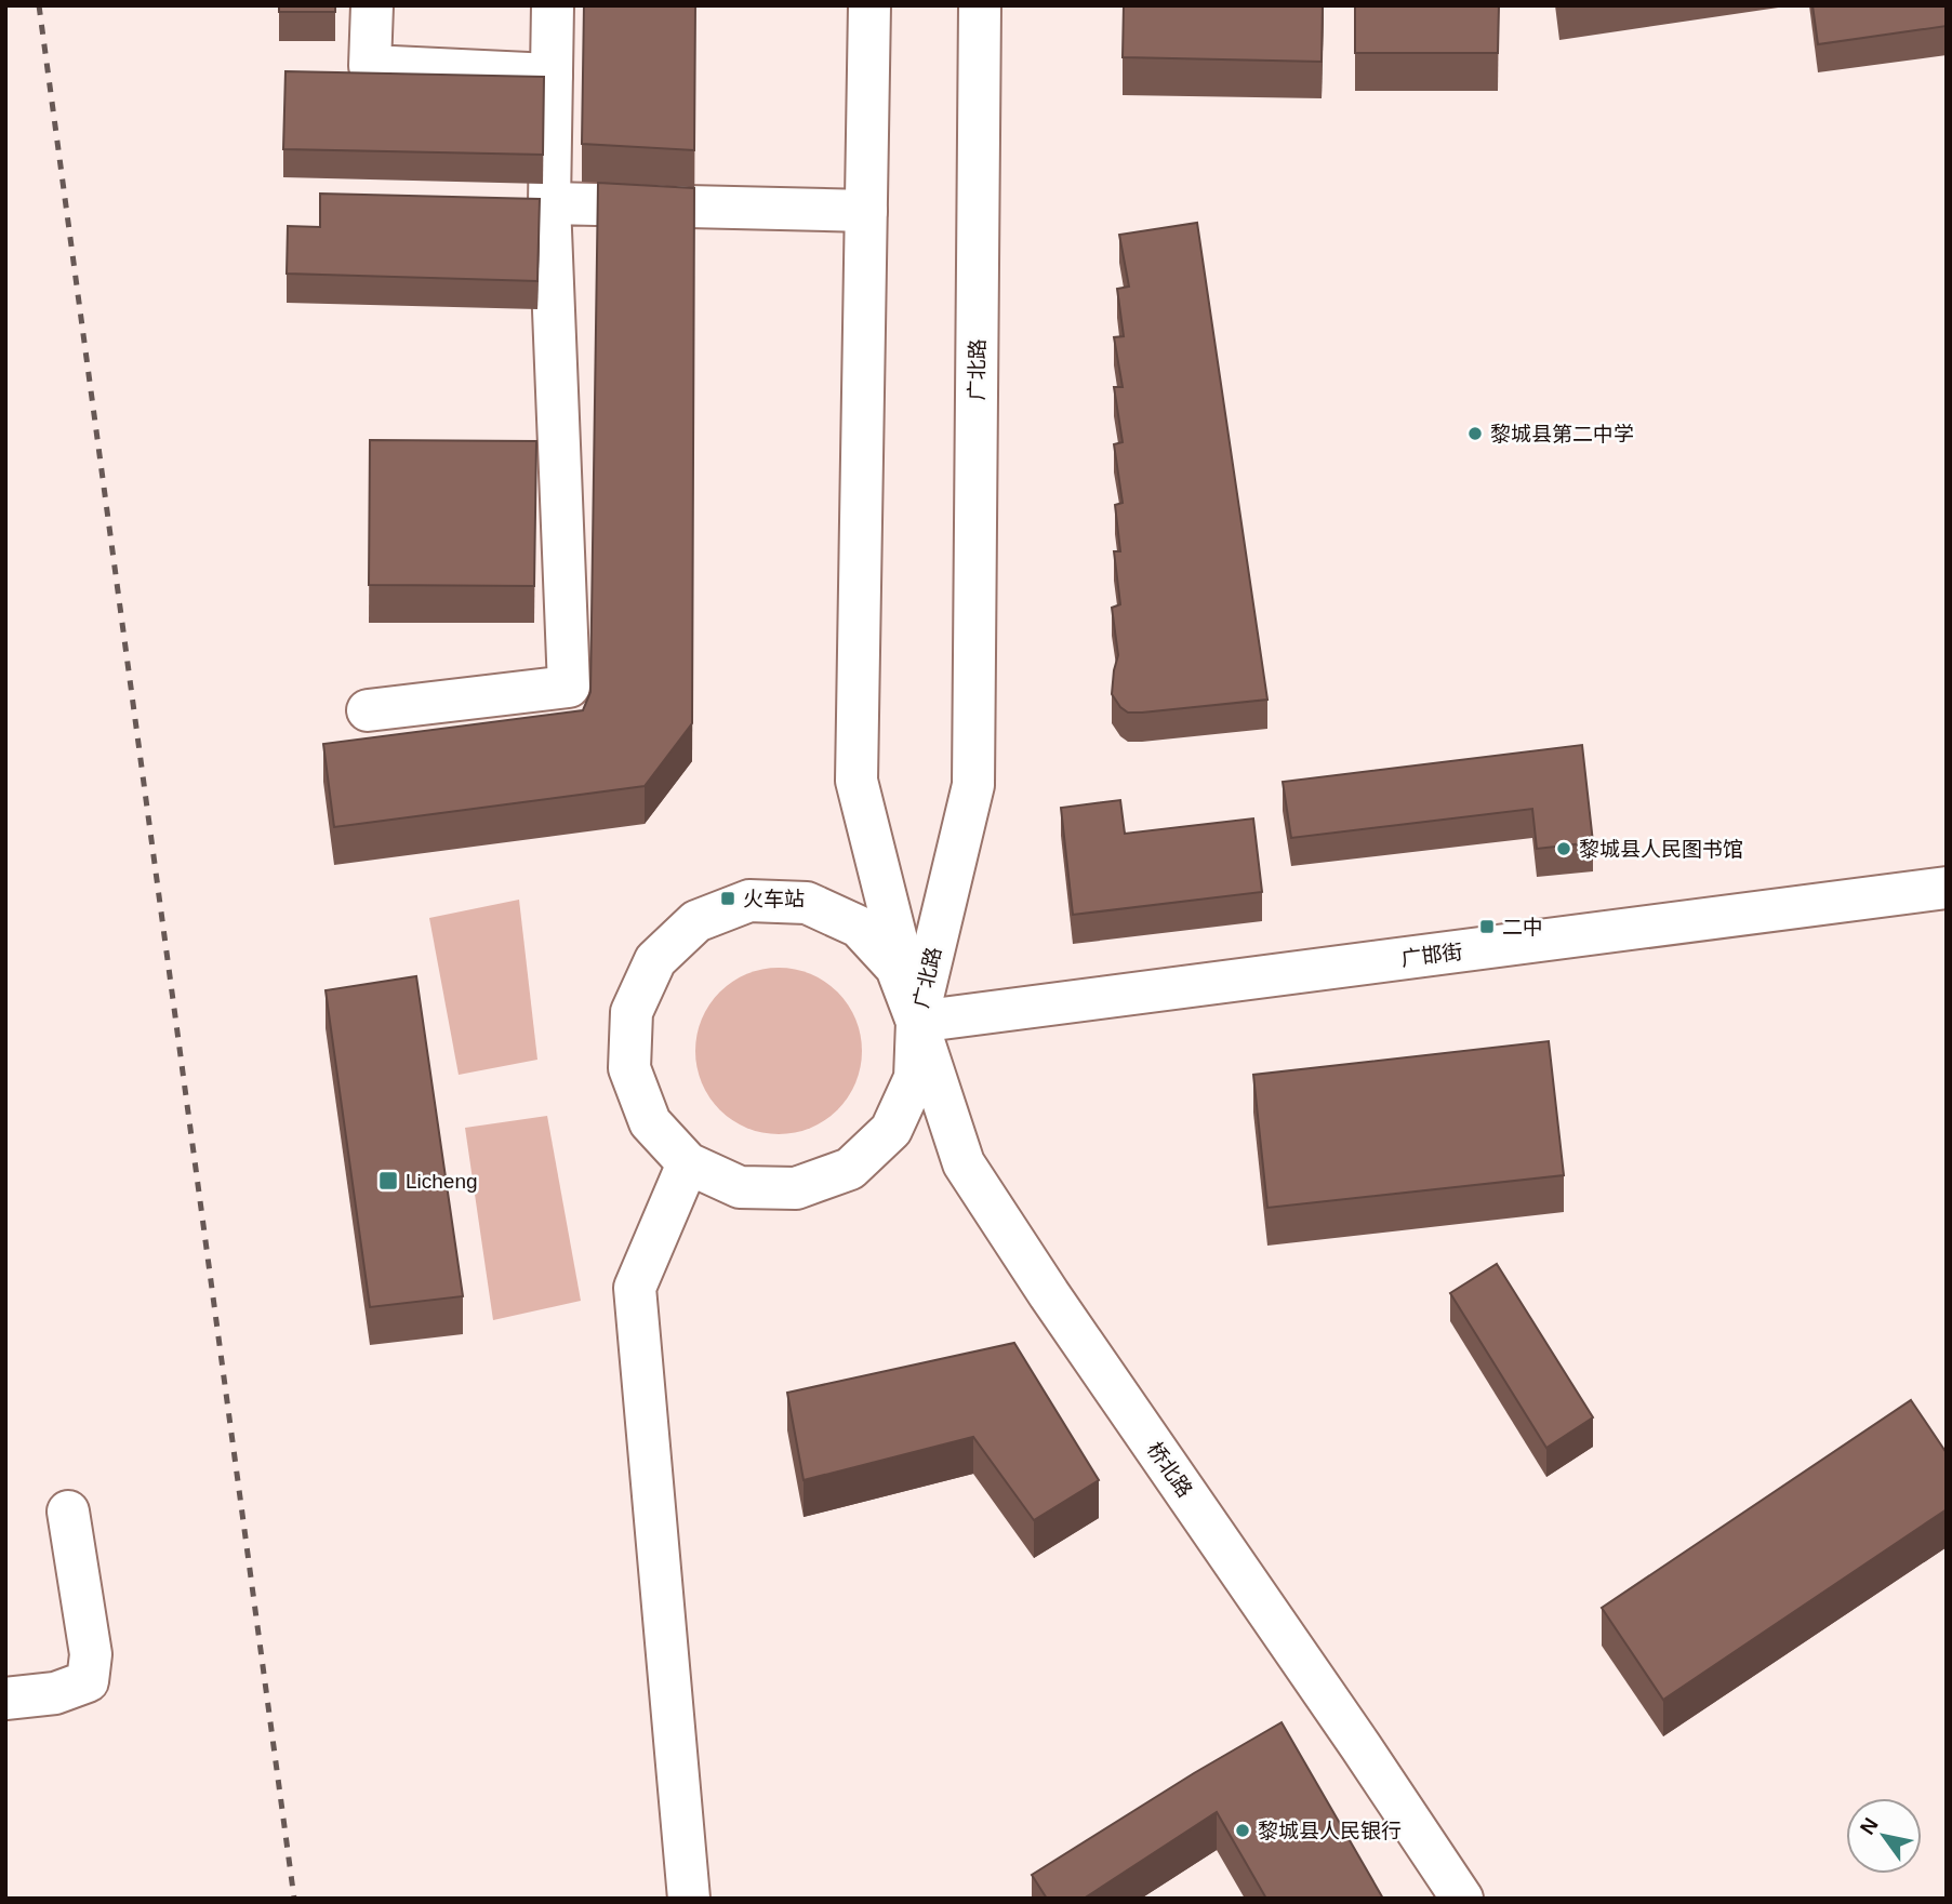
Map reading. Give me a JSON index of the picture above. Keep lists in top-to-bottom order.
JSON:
{
  "streets": {
    "street": ["广北路", "广邯街", "桥北路"]
  },
  "crossings": [
    ["广北路", "广邯街"],
    ["广北路", "桥北路"],
    ["广邯街", "桥北路"]
  ],
  "places": {
    "other": ["黎城县第二中学", "黎城县人民图书馆", "黎城县人民银行"],
    "transit": ["火车站", "二中", "Licheng"]
  },
  "north": "top left"
}
